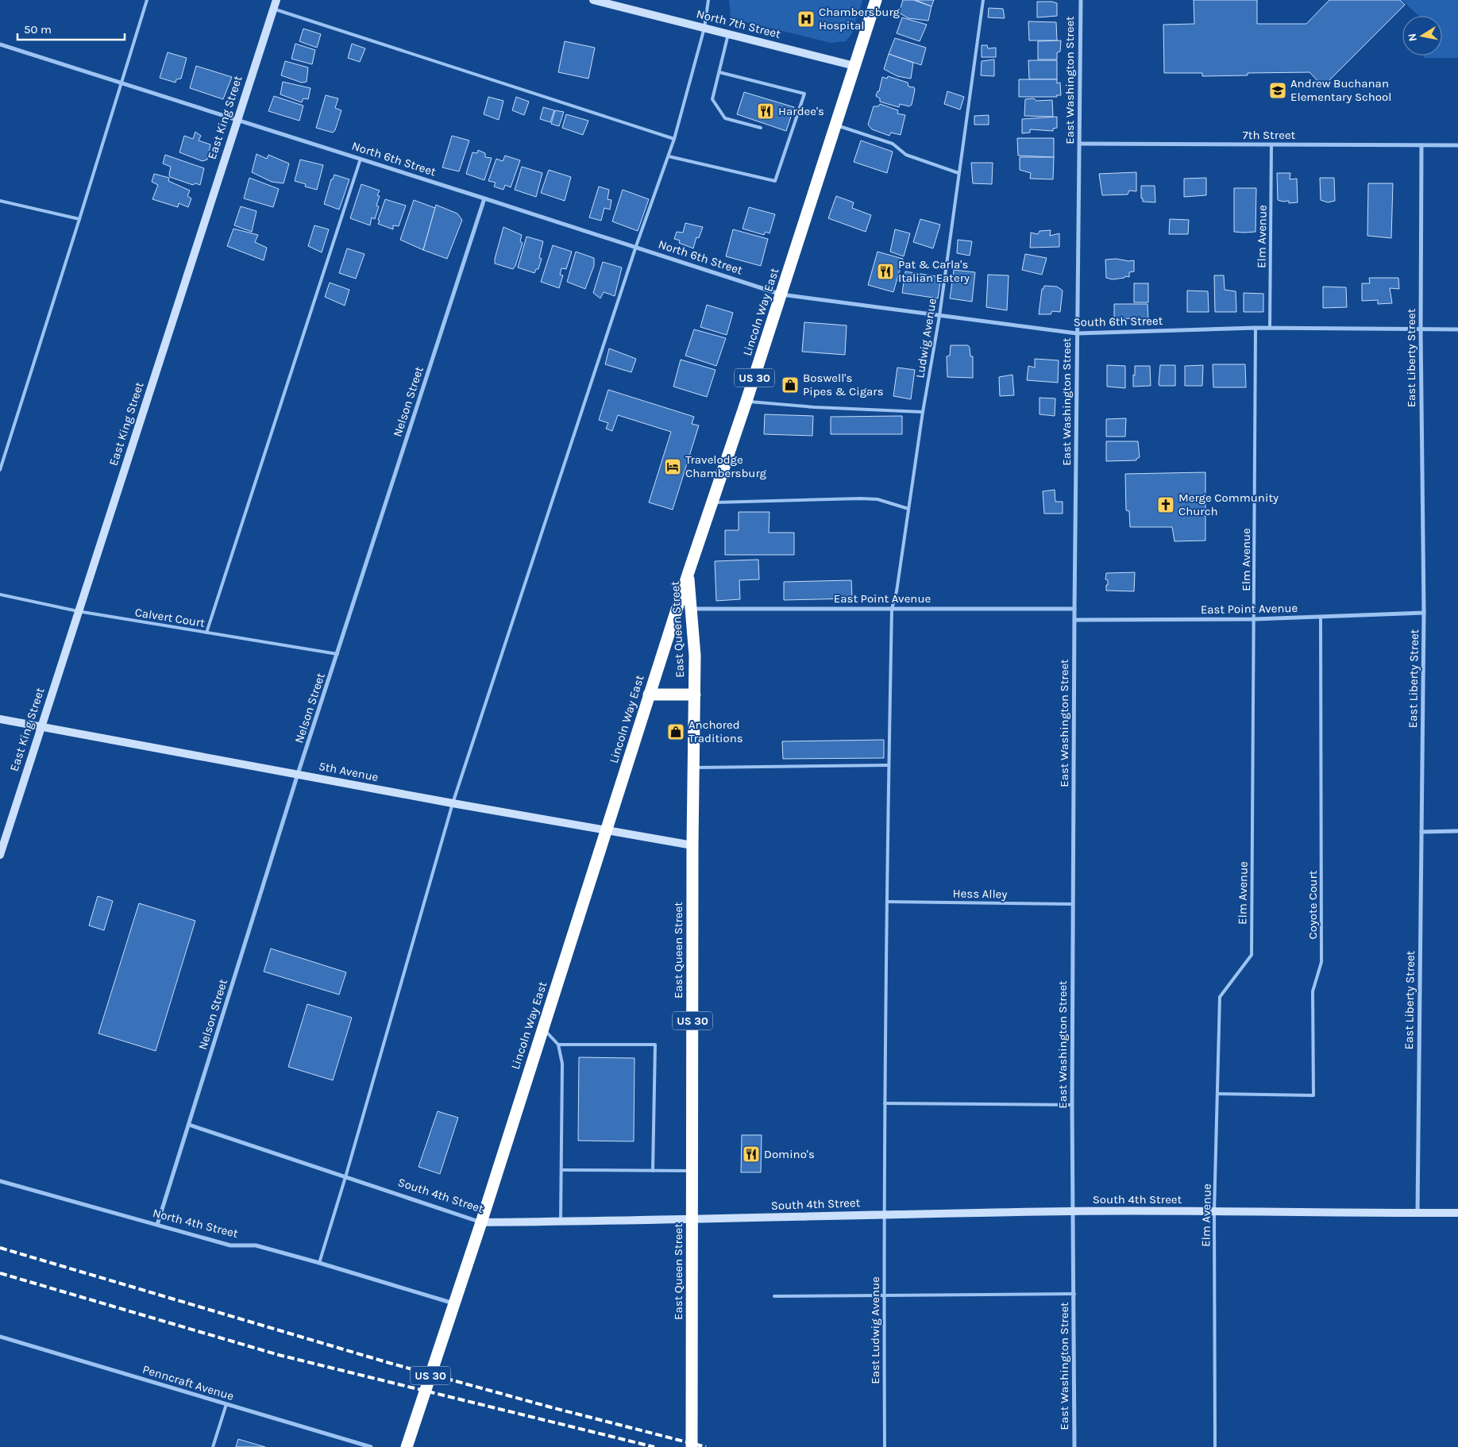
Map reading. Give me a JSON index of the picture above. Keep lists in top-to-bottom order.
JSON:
{
  "streets": {
    "highway": ["Lincoln Way East", "US 30", "East Queen Street"],
    "street": [
      "North 7th Street",
      "East Washington Street",
      "East King Street",
      "7th Street",
      "North 6th Street",
      "South 6th Street",
      "East Liberty Street",
      "Nelson Street",
      "East Point Avenue",
      "5th Avenue",
      "South 4th Street",
      "North 4th Street",
      "Penncraft Avenue"
    ],
    "lane": [
      "Elm Avenue",
      "Ludwig Avenue",
      "Calvert Court",
      "Hess Alley",
      "Coyote Court",
      "East Ludwig Avenue"
    ]
  },
  "crossings": [
    ["North 7th Street", "Lincoln Way East"],
    ["East Washington Street", "7th Street"],
    ["East Washington Street", "South 6th Street"],
    ["East Washington Street", "East Point Avenue"],
    ["East Washington Street", "Hess Alley"],
    ["East Washington Street", "South 4th Street"],
    ["East King Street", "North 6th Street"],
    ["East King Street", "Calvert Court"],
    ["East King Street", "5th Avenue"],
    ["7th Street", "Elm Avenue"],
    ["7th Street", "East Liberty Street"],
    ["North 6th Street", "Lincoln Way East"],
    ["North 6th Street", "South 6th Street"],
    ["North 6th Street", "Nelson Street"],
    ["Elm Avenue", "South 6th Street"],
    ["Elm Avenue", "East Point Avenue"],
    ["Elm Avenue", "Coyote Court"],
    ["Elm Avenue", "South 4th Street"],
    ["Lincoln Way East", "South 6th Street"],
    ["Lincoln Way East", "East Queen Street"],
    ["Lincoln Way East", "5th Avenue"],
    ["Lincoln Way East", "South 4th Street"],
    ["Lincoln Way East", "North 4th Street"],
    ["South 6th Street", "Ludwig Avenue"],
    ["South 6th Street", "East Liberty Street"],
    ["Ludwig Avenue", "East Point Avenue"],
    ["East Liberty Street", "East Point Avenue"],
    ["East Liberty Street", "South 4th Street"],
    ["Nelson Street", "Calvert Court"],
    ["Nelson Street", "5th Avenue"],
    ["Nelson Street", "South 4th Street"],
    ["Nelson Street", "North 4th Street"],
    ["East Point Avenue", "East Queen Street"],
    ["East Point Avenue", "Coyote Court"],
    ["East Queen Street", "5th Avenue"],
    ["East Queen Street", "South 4th Street"],
    ["South 4th Street", "East Ludwig Avenue"]
  ],
  "places": {
    "hospital": ["Chambersburg Hospital"],
    "school or university": ["Andrew Buchanan Elementary School"],
    "restaurant": ["Hardee's", "Pat & Carla's Italian Eatery", "Domino's"],
    "shop": ["Boswell's Pipes & Cigars", "Anchored Traditions"],
    "hotel": ["Travelodge Chambersburg"],
    "church": ["Merge Community Church"]
  },
  "scale_bar": "50 m",
  "north": "left"
}
